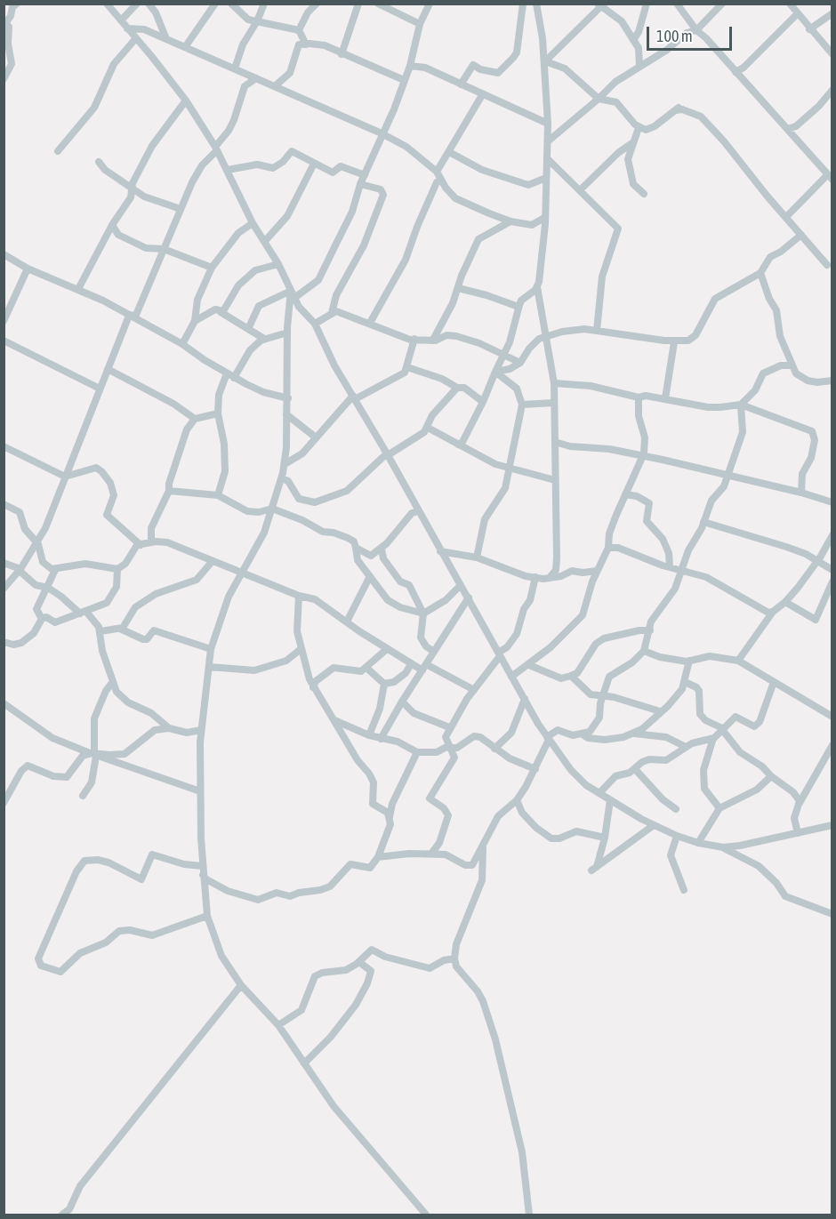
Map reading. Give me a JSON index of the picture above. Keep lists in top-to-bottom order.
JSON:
{
  "scale_bar": "100 m"
}
